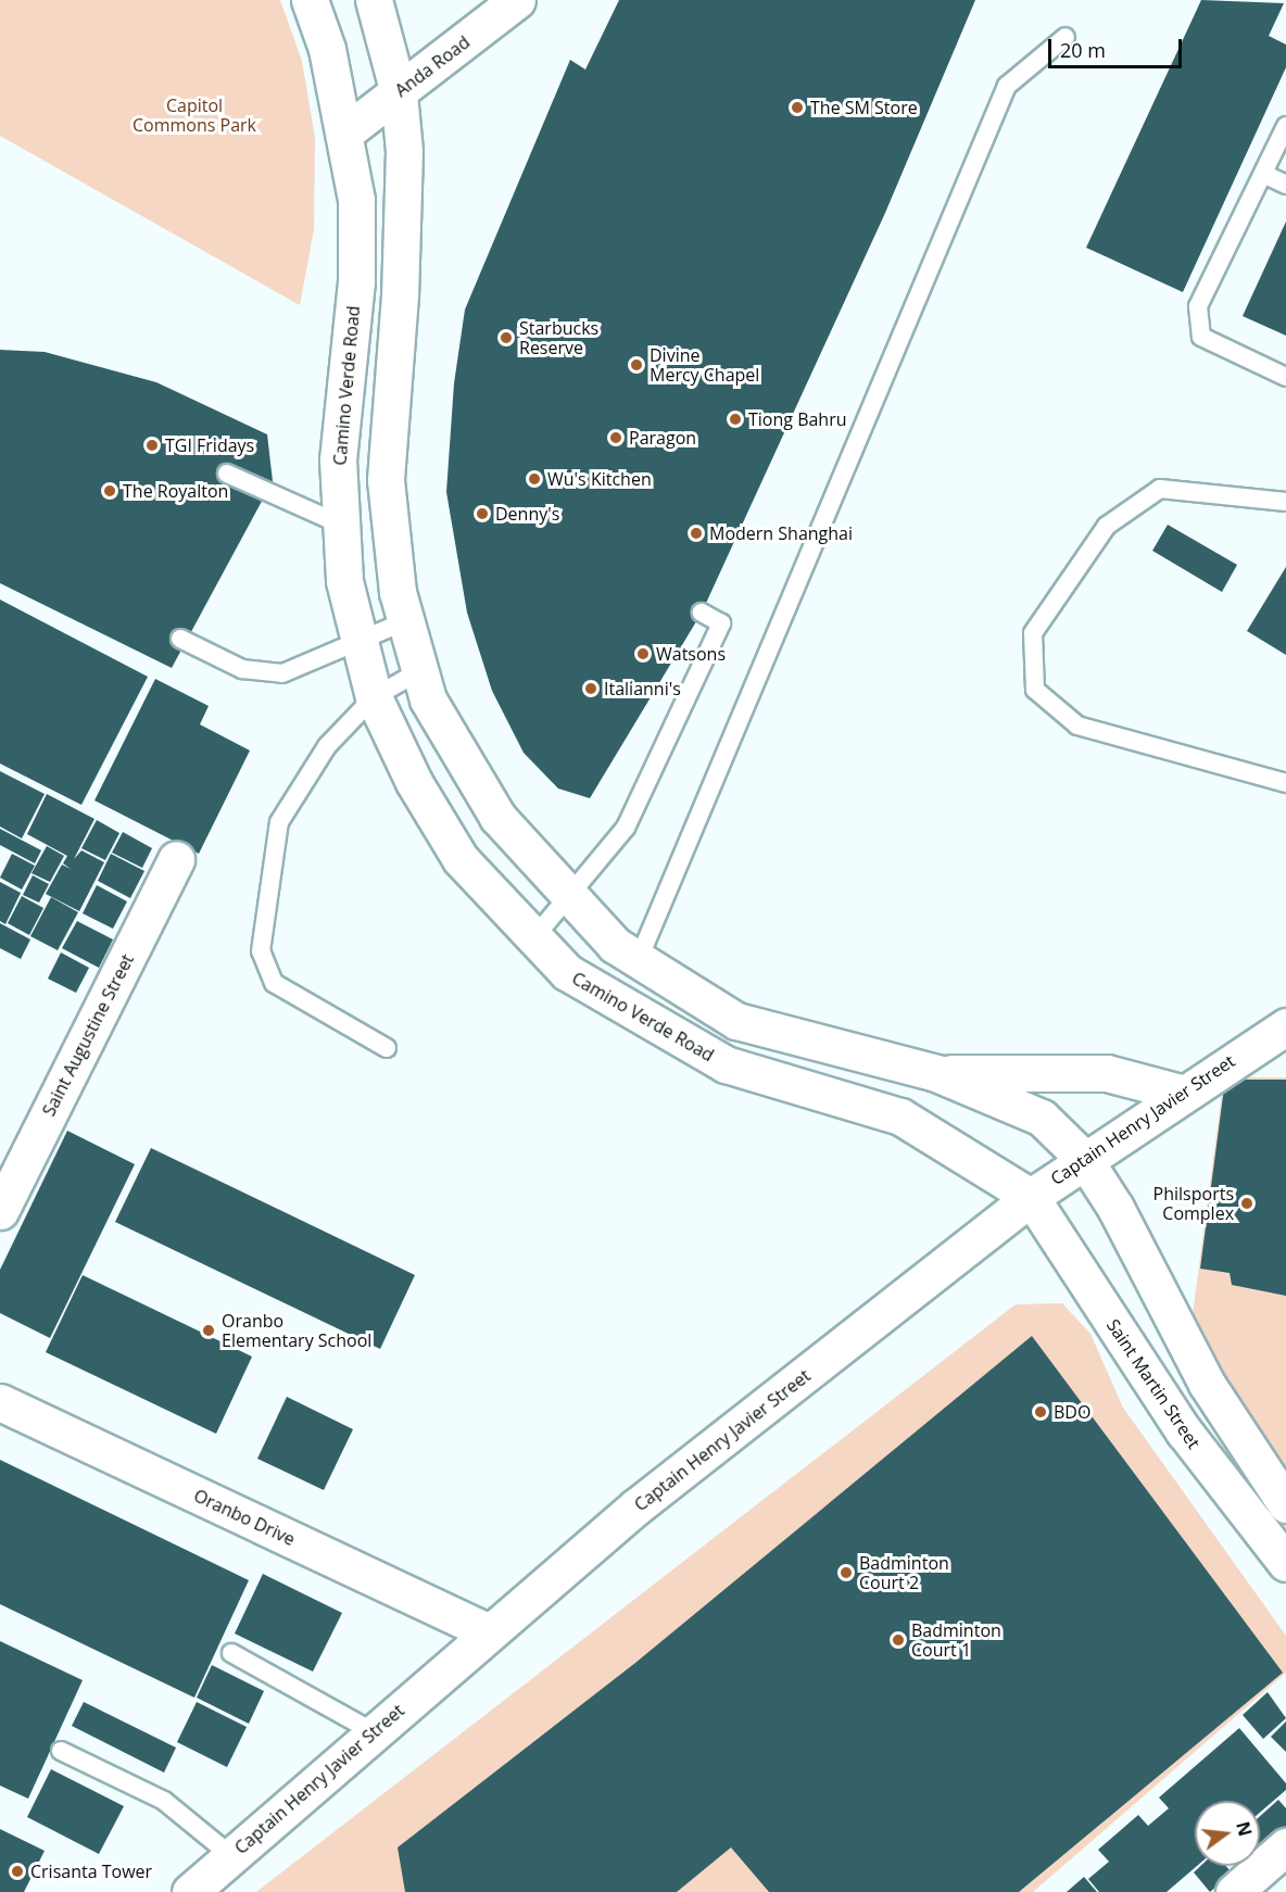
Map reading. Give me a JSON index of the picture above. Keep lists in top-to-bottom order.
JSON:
{
  "streets": {
    "street": [
      "Anda Road",
      "Camino Verde Road",
      "Saint Augustine Street",
      "Captain Henry Javier Street",
      "Saint Martin Street",
      "Oranbo Drive"
    ]
  },
  "crossings": [
    ["Anda Road", "Camino Verde Road"],
    ["Camino Verde Road", "Captain Henry Javier Street"],
    ["Camino Verde Road", "Saint Martin Street"],
    ["Captain Henry Javier Street", "Saint Martin Street"],
    ["Captain Henry Javier Street", "Oranbo Drive"]
  ],
  "parks": ["Capitol Commons Park"],
  "places": [
    "The SM Store",
    "Starbucks Reserve",
    "Divine Mercy Chapel",
    "Tiong Bahru",
    "Paragon",
    "TGI Fridays",
    "Wu's Kitchen",
    "The Royalton",
    "Denny's",
    "Modern Shanghai",
    "Watsons",
    "Italianni's",
    "Philsports Complex",
    "Oranbo Elementary School",
    "BDO",
    "Badminton Court 2",
    "Badminton Court 1",
    "Crisanta Tower"
  ],
  "scale_bar": "20 m",
  "north": "right"
}
